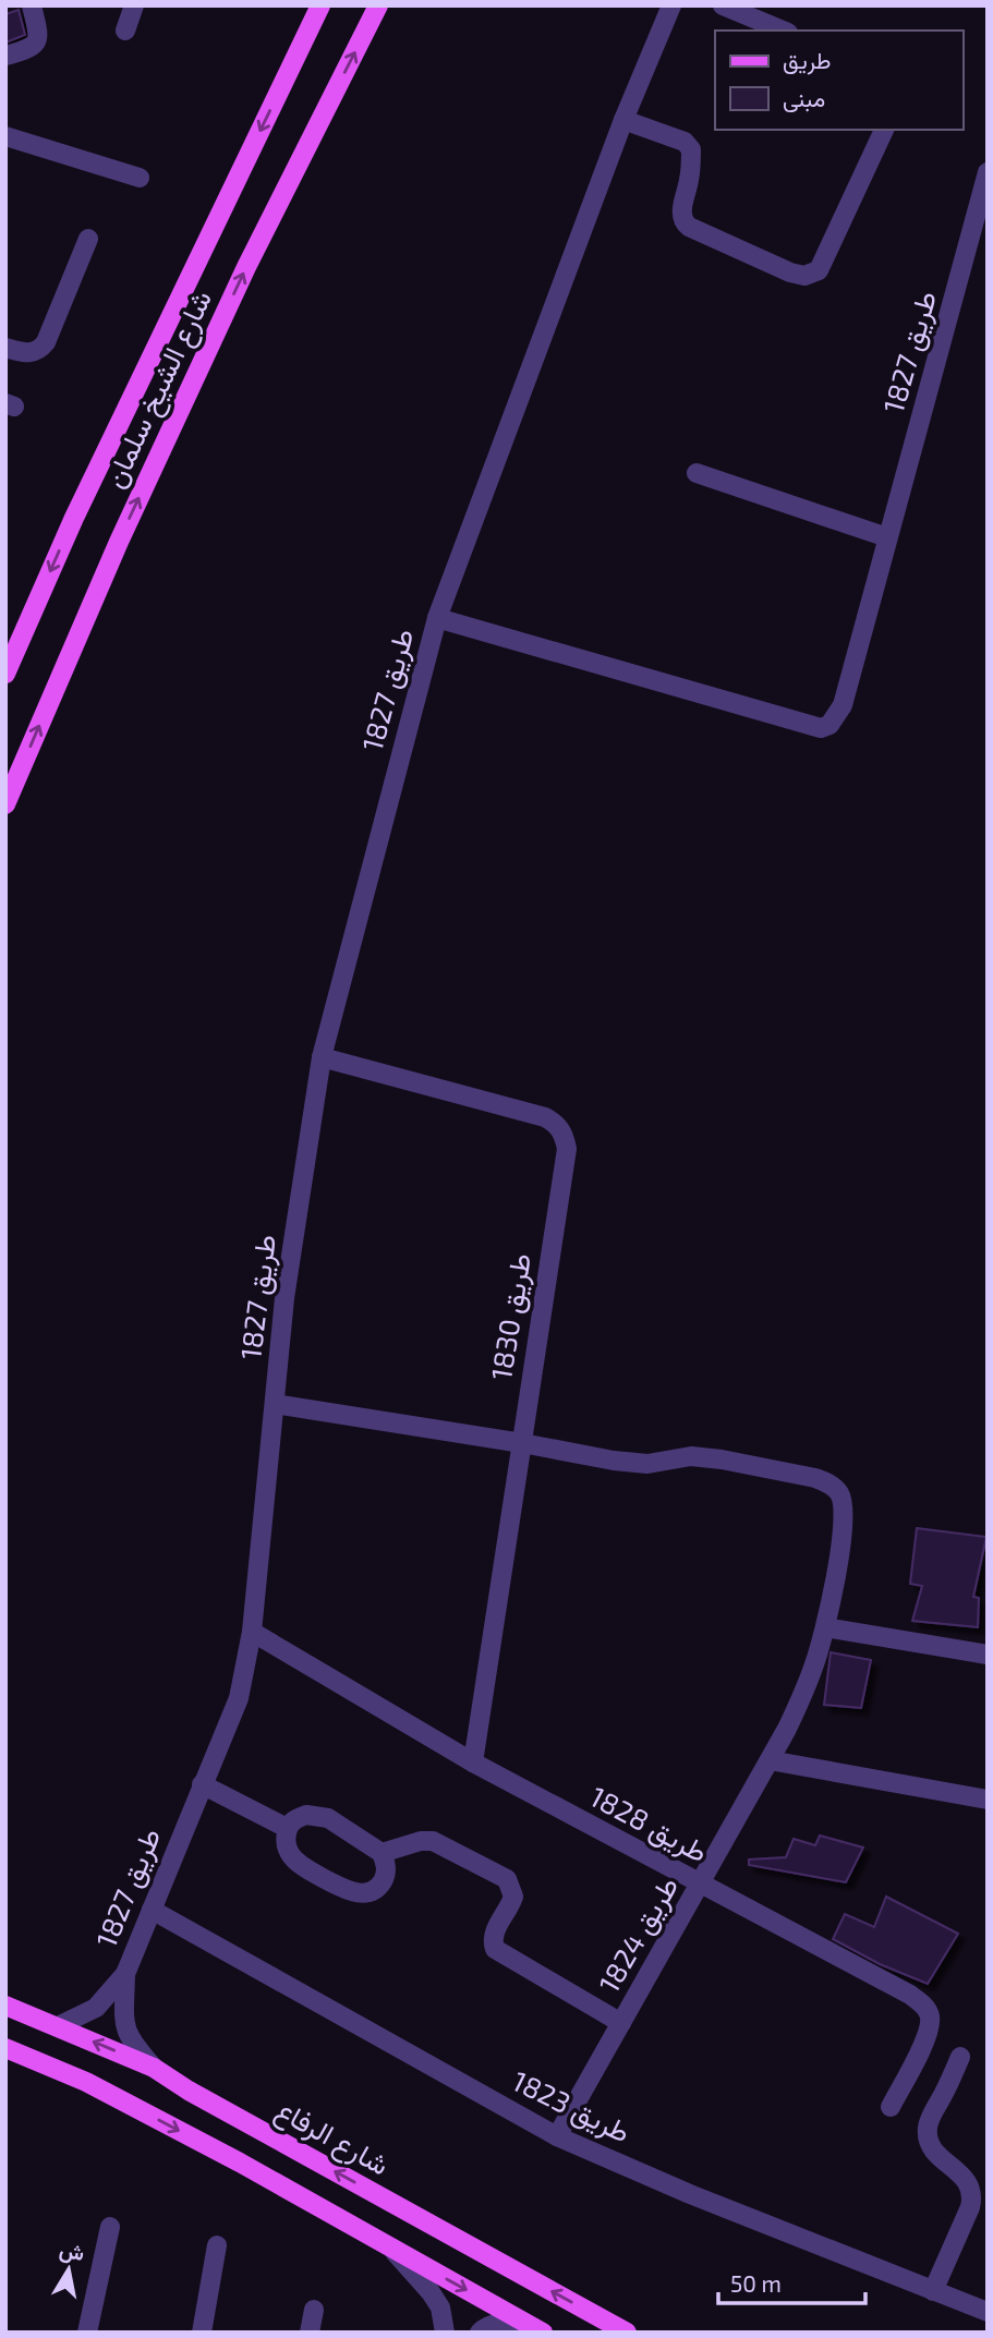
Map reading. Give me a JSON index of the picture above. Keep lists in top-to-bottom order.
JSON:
{
  "streets": {
    "main road": ["شارع الشيخ سلمان", "شارع الرفاع"],
    "street": [
      "طريق 1827",
      "طريق 1830",
      "طريق 1828",
      "طريق 1824",
      "طريق 1823"
    ]
  },
  "crossings": [
    ["طريق 1827", "طريق 1830"],
    ["طريق 1827", "طريق 1828"],
    ["طريق 1827", "طريق 1823"],
    ["طريق 1827", "شارع الرفاع"],
    ["طريق 1830", "طريق 1828"],
    ["طريق 1830", "طريق 1824"],
    ["طريق 1828", "طريق 1824"],
    ["طريق 1824", "طريق 1823"]
  ],
  "legend": ["طريق", "مبنى"],
  "scale_bar": "50 m",
  "north": "top"
}
